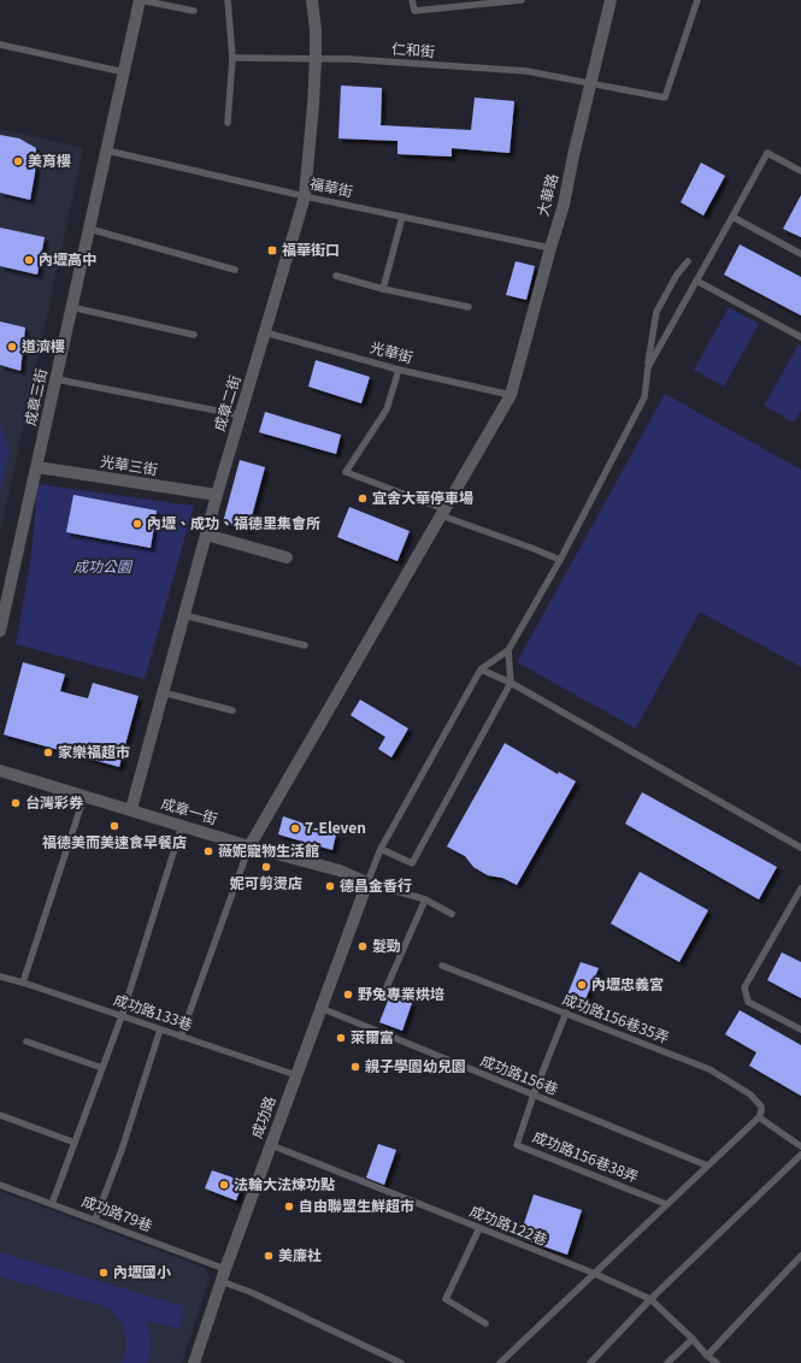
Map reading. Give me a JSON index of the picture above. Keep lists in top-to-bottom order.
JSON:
{
  "streets": {
    "street": [
      "大華路",
      "成章三街",
      "成章二街",
      "光華三街",
      "成章一街",
      "成功路"
    ],
    "lane": [
      "仁和街",
      "福華街",
      "光華街",
      "成功路133巷",
      "成功路156巷35弄",
      "成功路156巷",
      "成功路156巷38弄",
      "成功路79巷",
      "成功路122巷"
    ]
  },
  "crossings": [
    ["仁和街", "大華路"],
    ["仁和街", "成章二街"],
    ["福華街", "大華路"],
    ["福華街", "成章三街"],
    ["福華街", "成章二街"],
    ["大華路", "光華街"],
    ["大華路", "成章一街"],
    ["光華街", "成章二街"],
    ["成章三街", "光華三街"],
    ["成章二街", "光華三街"],
    ["成章二街", "成章一街"],
    ["成章一街", "成功路"],
    ["成功路133巷", "成功路"],
    ["成功路156巷35弄", "成功路156巷38弄"],
    ["成功路156巷", "成功路"],
    ["成功路156巷", "成功路156巷38弄"],
    ["成功路", "成功路79巷"],
    ["成功路", "成功路122巷"]
  ],
  "parks": ["成功公園"],
  "places": {
    "other": [
      "美育樓",
      "內壢高中",
      "道濟樓",
      "宜舍大華停車場",
      "內壢、成功、福德里集會所",
      "家樂福超市",
      "台灣彩券",
      "福德美而美速食早餐店",
      "7-Eleven",
      "薇妮寵物生活館",
      "妮可剪燙店",
      "德昌金香行",
      "髮勁",
      "內壢忠義宮",
      "野兔專業烘培",
      "萊爾富",
      "親子學園幼兒園",
      "法輪大法煉功點",
      "自由聯盟生鮮超市",
      "美廉社",
      "內壢國小"
    ],
    "transit": ["福華街口"]
  }
}
